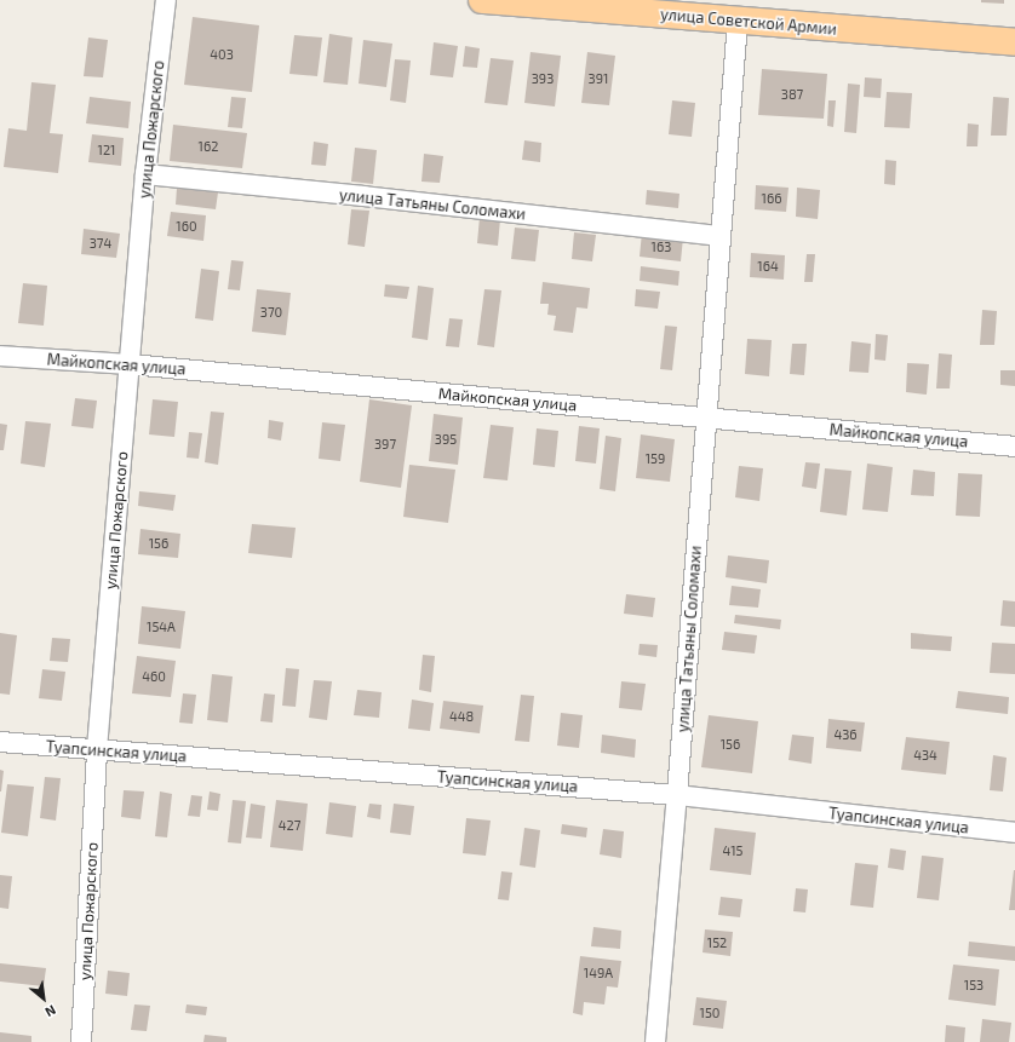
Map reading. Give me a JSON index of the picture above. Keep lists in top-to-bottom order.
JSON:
{
  "streets": {
    "main road": ["улица Советской Армии"],
    "street": [
      "улица Пожарского",
      "улица Татьяны Соломахи",
      "Майкопская улица",
      "Туапсинская улица"
    ]
  },
  "crossings": [
    ["улица Советской Армии", "улица Татьяны Соломахи"],
    ["улица Пожарского", "улица Татьяны Соломахи"],
    ["улица Пожарского", "Майкопская улица"],
    ["улица Пожарского", "Туапсинская улица"],
    ["улица Татьяны Соломахи", "Майкопская улица"],
    ["улица Татьяны Соломахи", "Туапсинская улица"]
  ],
  "house_numbers": [
    "403",
    "393",
    "391",
    "387",
    "162",
    "121",
    "166",
    "160",
    "374",
    "163",
    "164",
    "370",
    "395",
    "397",
    "159",
    "156",
    "154А",
    "460",
    "448",
    "436",
    "156",
    "434",
    "427",
    "415",
    "152",
    "149А",
    "153",
    "150"
  ],
  "north": "bottom right"
}
